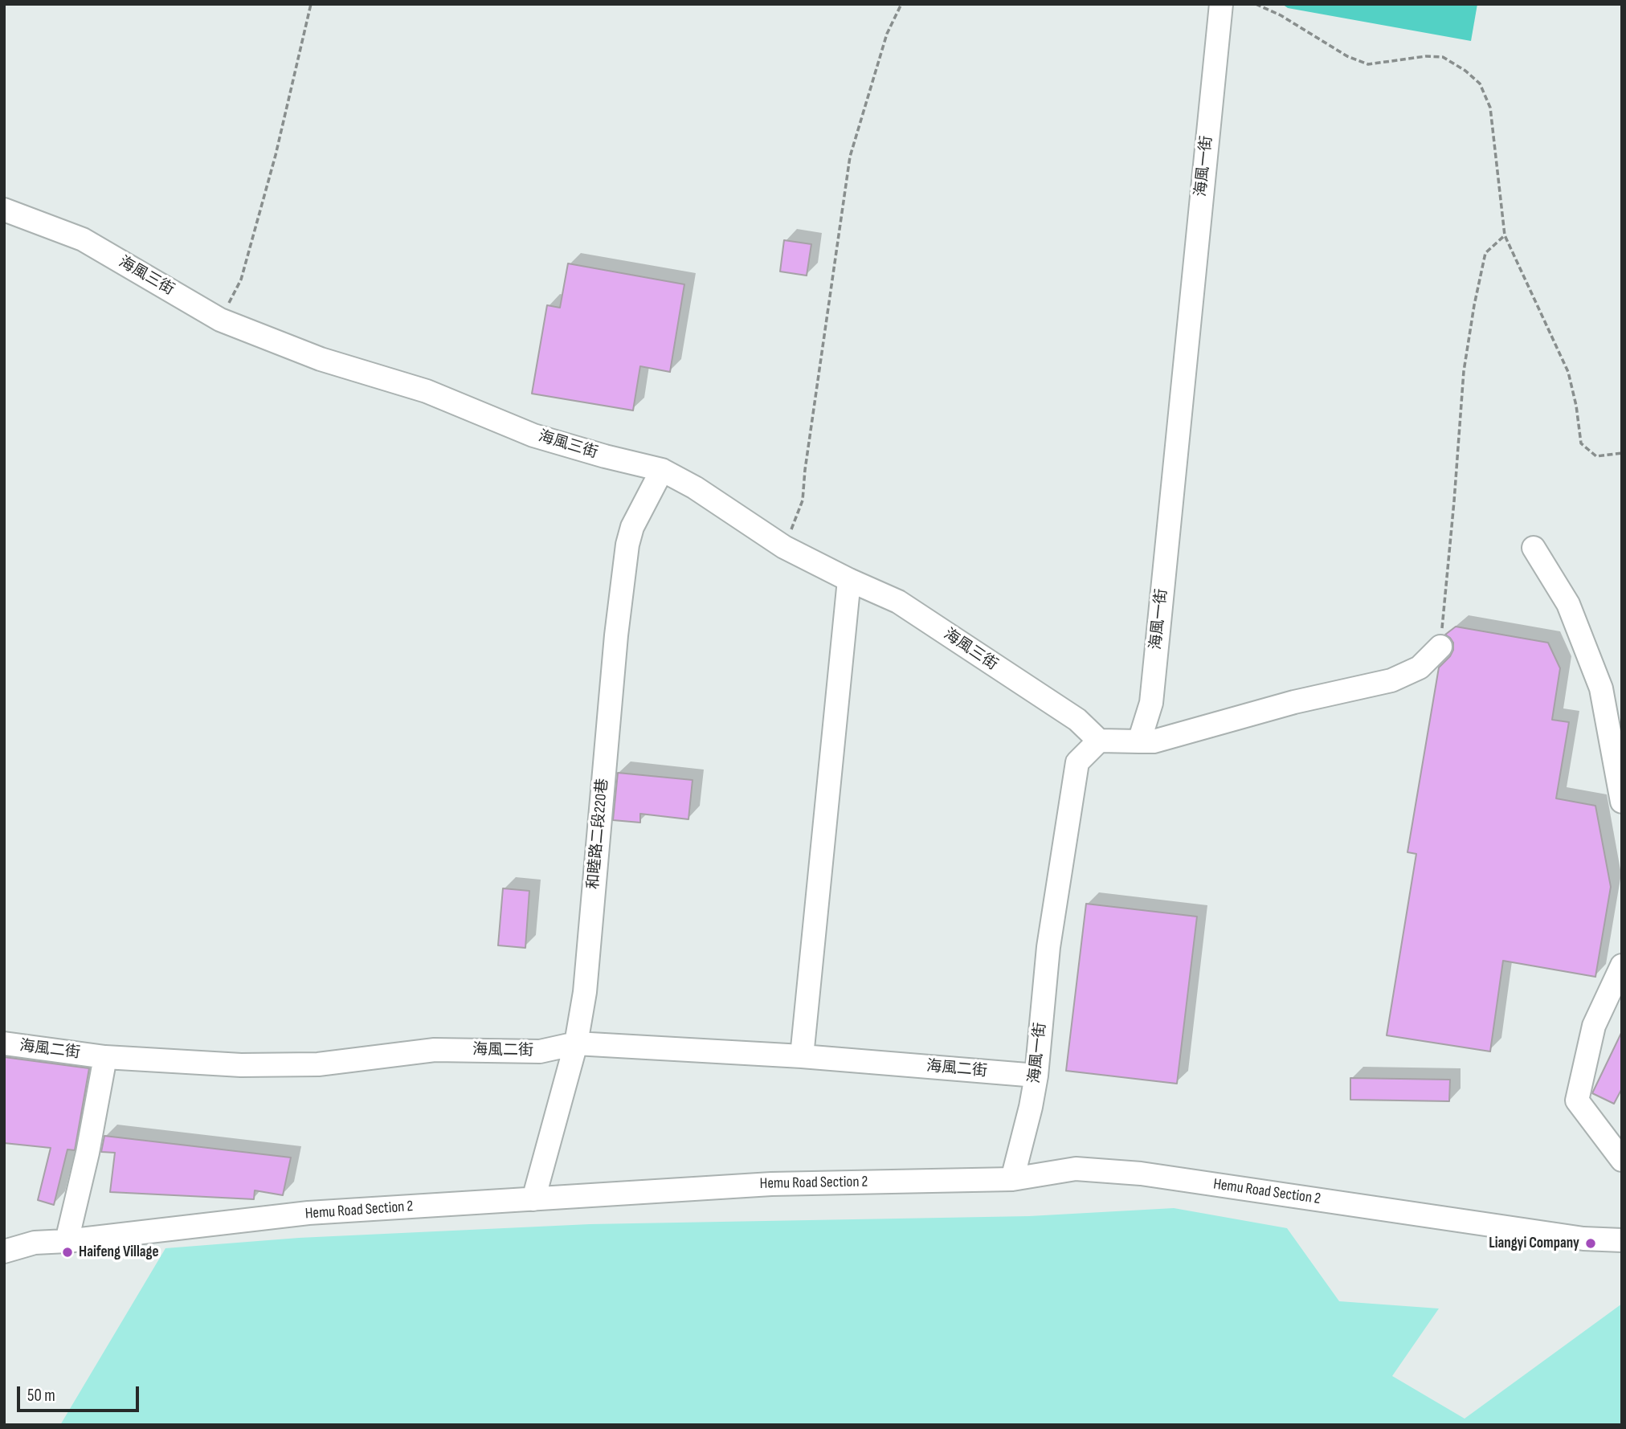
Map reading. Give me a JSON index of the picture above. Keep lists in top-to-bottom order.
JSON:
{
  "streets": {
    "street": [
      "海風一街",
      "海風三街",
      "和睦路二段220巷",
      "海風二街",
      "Hemu Road Section 2"
    ]
  },
  "crossings": [
    ["海風一街", "海風三街"],
    ["海風一街", "海風二街"],
    ["海風一街", "Hemu Road Section 2"],
    ["海風三街", "和睦路二段220巷"],
    ["和睦路二段220巷", "海風二街"],
    ["和睦路二段220巷", "Hemu Road Section 2"]
  ],
  "places": ["Liangyi Company", "Haifeng Village"],
  "scale_bar": "50 m"
}
